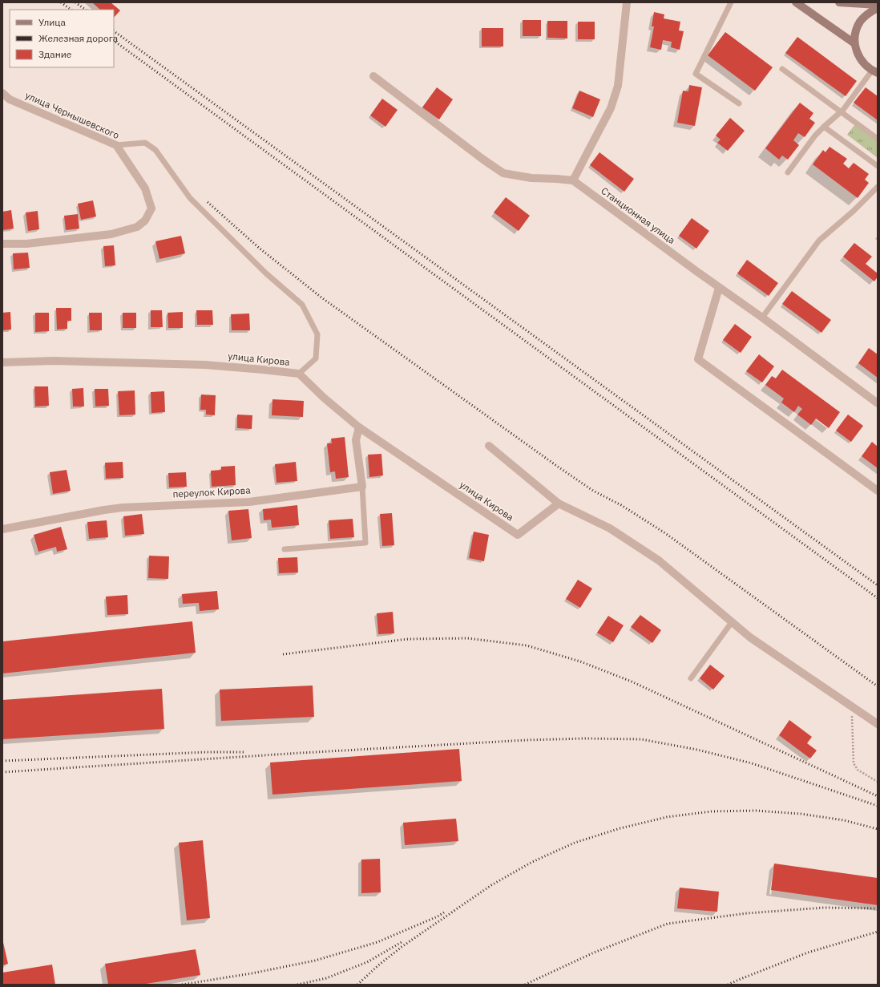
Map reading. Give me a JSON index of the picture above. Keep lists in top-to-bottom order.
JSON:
{
  "streets": {
    "street": [
      "улица Чернышевского",
      "Станционная улица",
      "улица Кирова",
      "переулок Кирова"
    ]
  },
  "legend": ["Улица", "Железная дорога", "Здание"]
}
